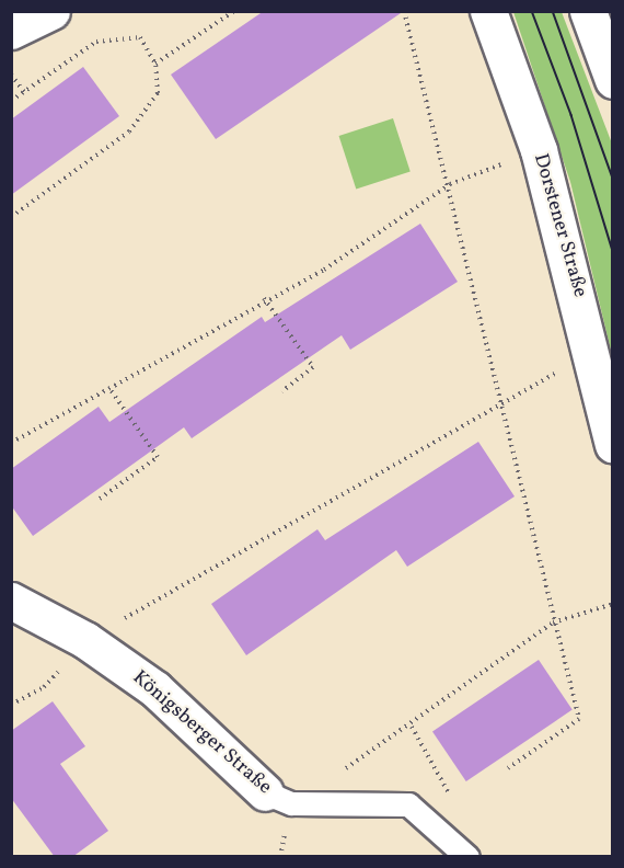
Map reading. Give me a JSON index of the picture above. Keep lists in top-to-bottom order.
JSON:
{
  "streets": {
    "main road": ["Dorstener Straße", "Königsberger Straße"]
  }
}
